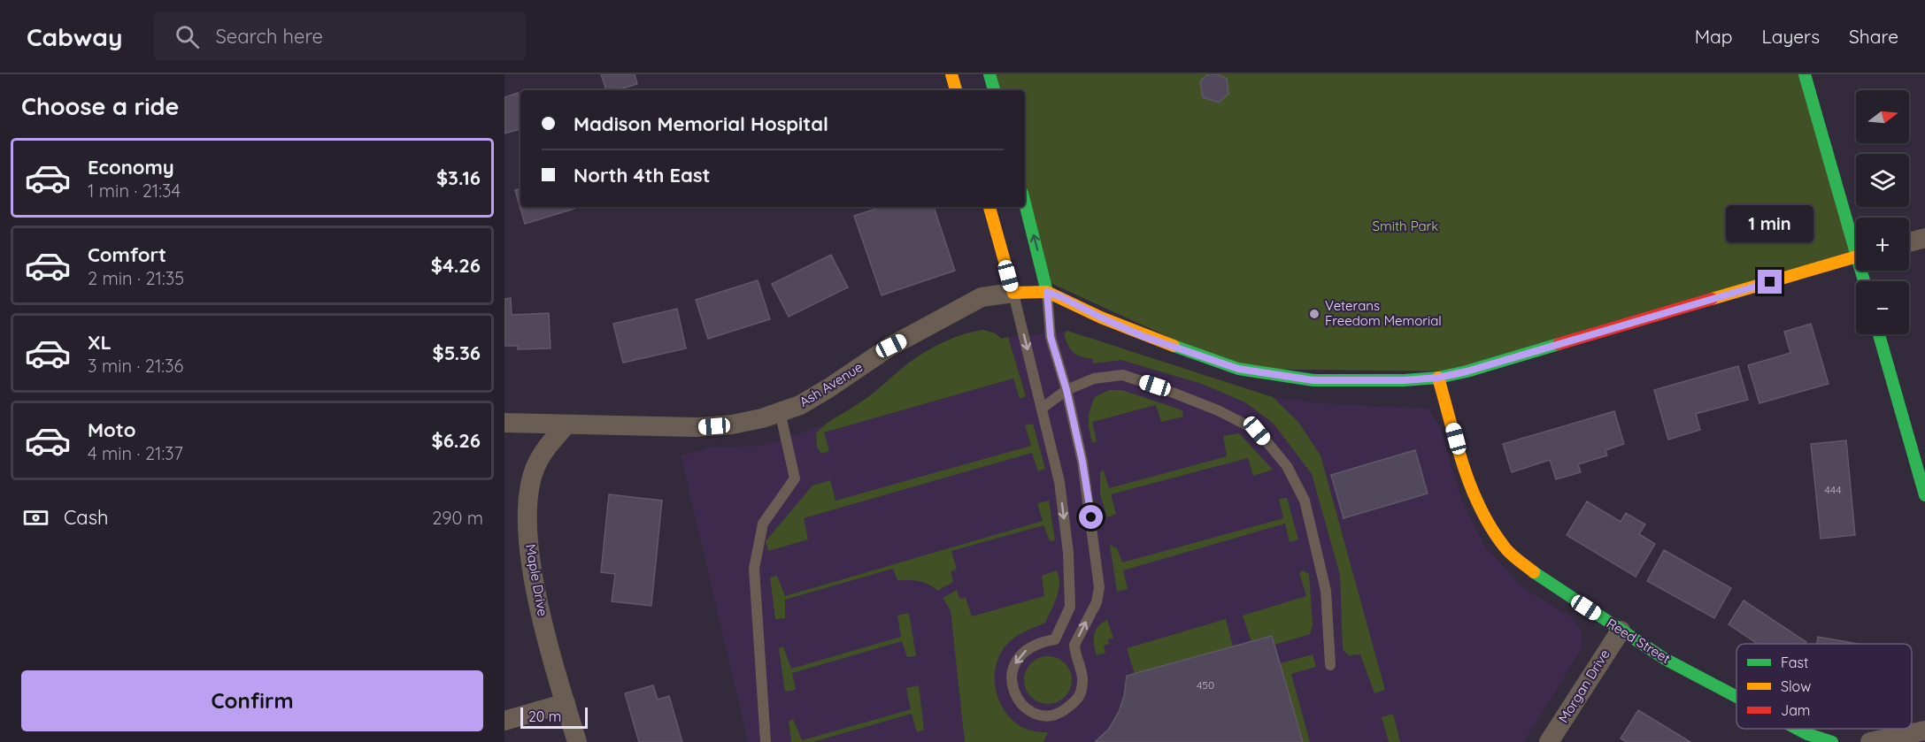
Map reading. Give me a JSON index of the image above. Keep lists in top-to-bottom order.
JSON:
{
  "streets": {
    "street": [
      "Ash Avenue",
      "Maple Drive",
      "Reed Street",
      "Morgan Drive"
    ]
  },
  "crossings": [
    ["Ash Avenue", "Maple Drive"],
    ["Reed Street", "Morgan Drive"]
  ],
  "parks": ["Smith Park"],
  "places": ["Veterans Freedom Memorial"],
  "house_numbers": ["444", "450"],
  "legend": ["Fast", "Slow", "Jam"],
  "scale_bar": "20 m",
  "north": "right",
  "page": {
    "header": "Cabway",
    "search": "Search here",
    "nav": ["Map", "Layers", "Share"],
    "heading": "Choose a ride",
    "map_buttons": ["+", "−"],
    "banner": ["Madison Memorial Hospital", "North 4th East"],
    "list": [
      {
        "name": "Economy",
        "note": "1 min · 21:34",
        "value": "$3.16"
      },
      {
        "name": "Comfort",
        "note": "2 min · 21:35",
        "value": "$4.26"
      },
      {
        "name": "XL",
        "note": "3 min · 21:36",
        "value": "$5.36"
      },
      {
        "name": "Moto",
        "note": "4 min · 21:37",
        "value": "$6.26"
      }
    ],
    "bubble": "1 min",
    "pay": ["Cash", "290 m"],
    "buttons": "Confirm",
    "scale": "20 m"
  }
}
